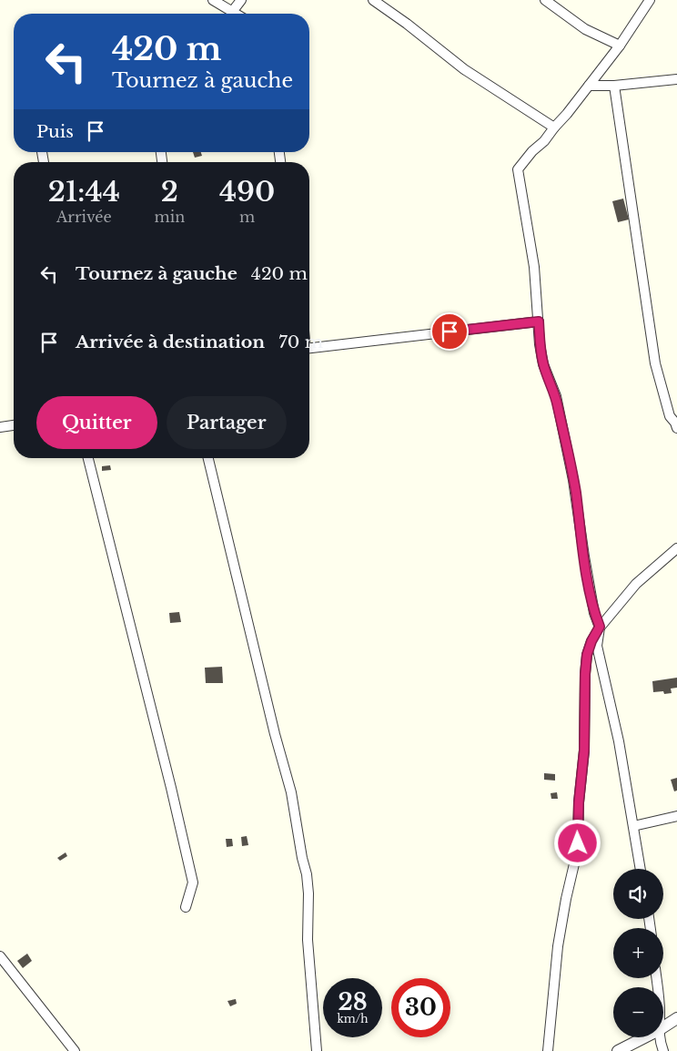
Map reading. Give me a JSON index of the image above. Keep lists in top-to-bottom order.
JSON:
{
  "page": {
    "turn": ["420 m", "Tournez à gauche"],
    "then": "Puis",
    "eta": [
      "21:44",
      "Arrivée",
      "2",
      "min",
      "490",
      "m"
    ],
    "list": [
      {
        "name": "Tournez à gauche",
        "value": "420 m"
      },
      {
        "name": "Arrivée à destination",
        "value": "70 m"
      }
    ],
    "buttons": ["Quitter", "Partager"],
    "map_buttons": ["+", "−"],
    "speed": "28 km/h",
    "limit": "30"
  }
}
